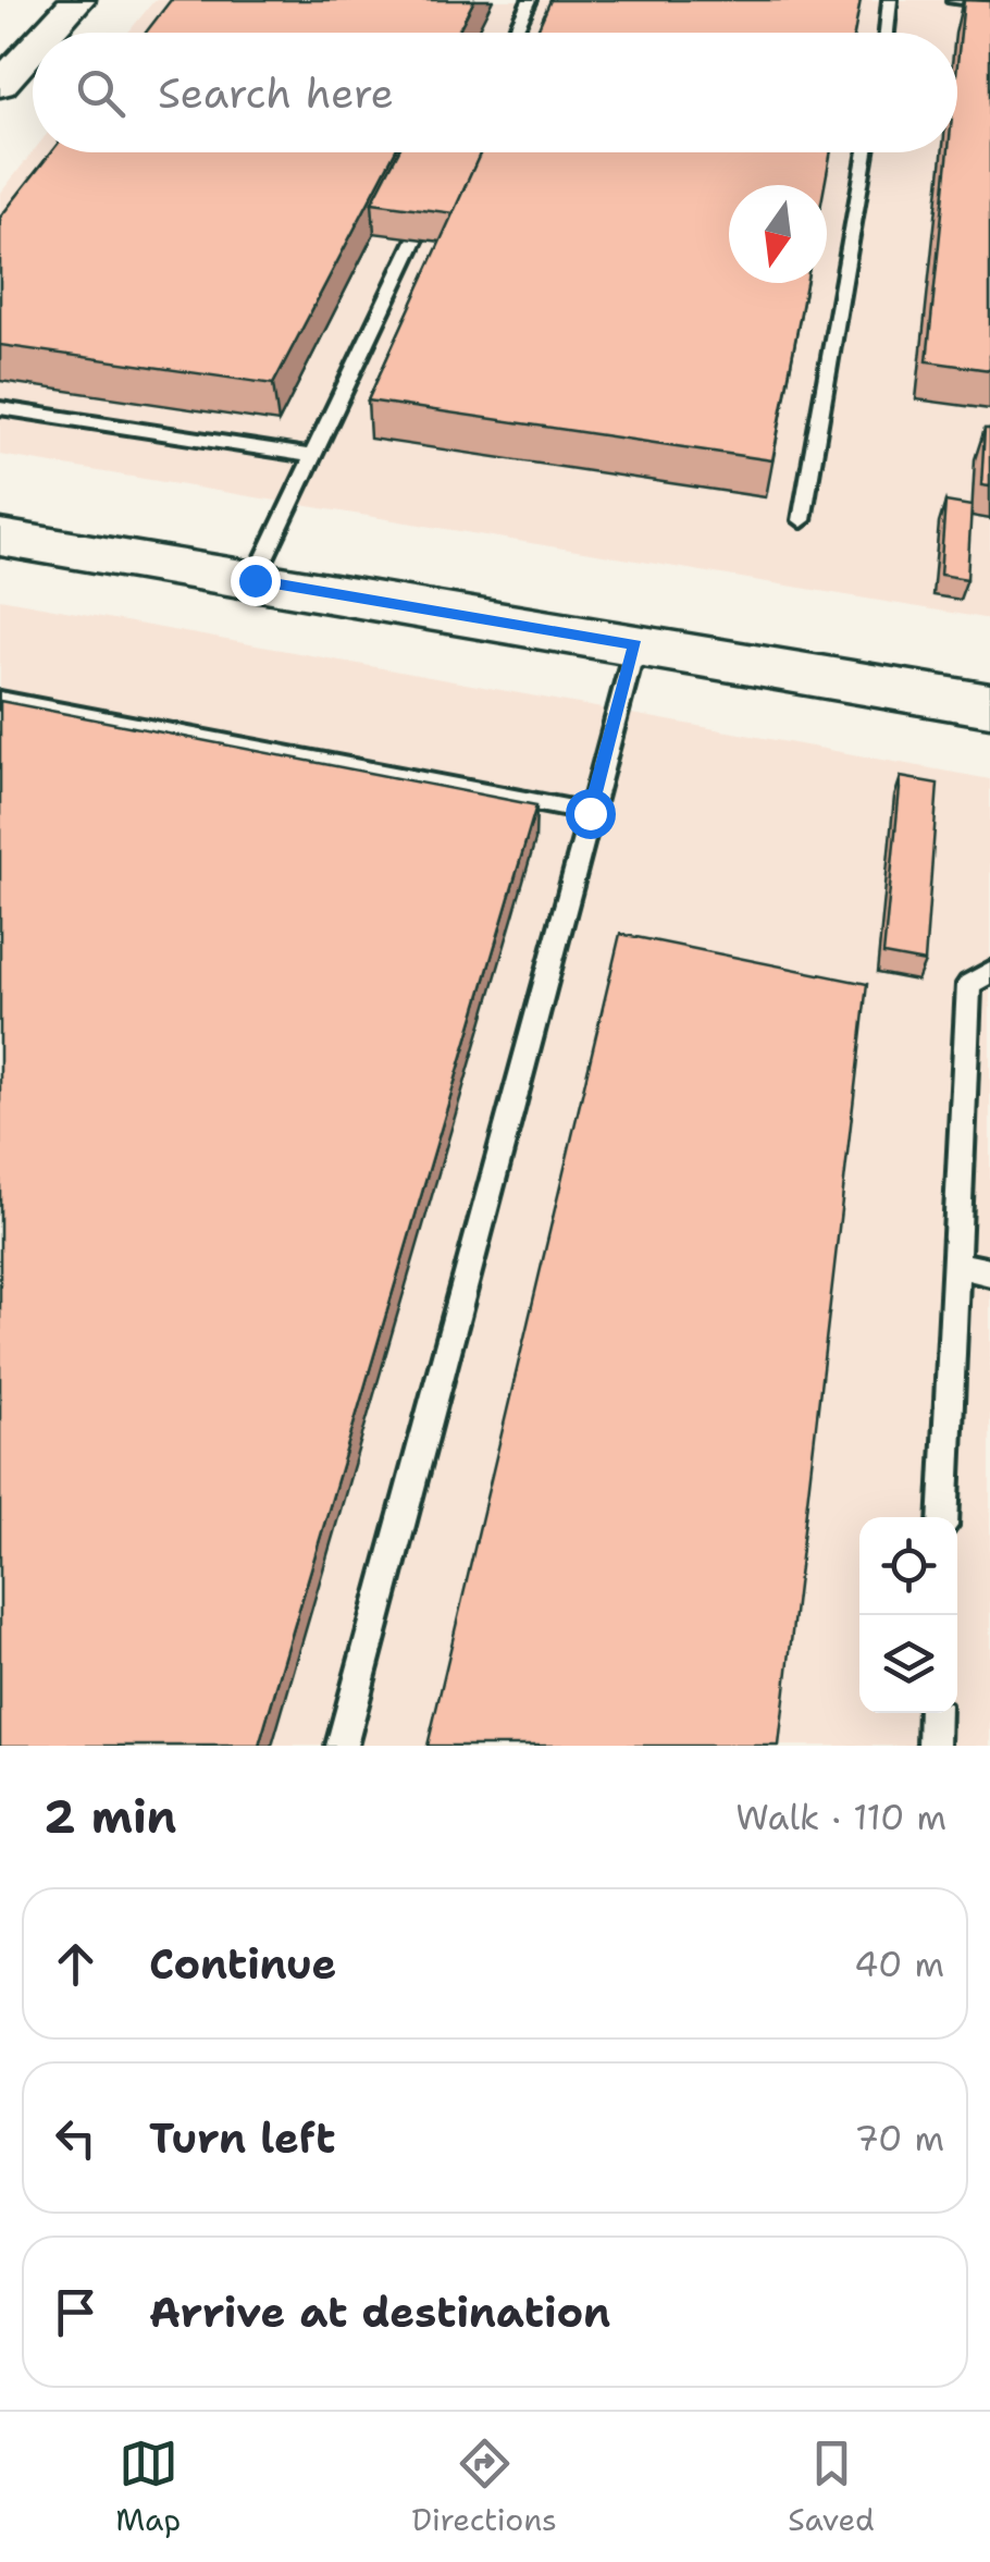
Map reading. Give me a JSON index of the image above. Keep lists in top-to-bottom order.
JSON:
{
  "north": "bottom",
  "page": {
    "search": "Search here",
    "heading": ["2 min", "Walk · 110 m"],
    "list": [
      ["Continue", "40 m"],
      ["Turn left", "70 m"],
      "Arrive at destination"
    ],
    "nav": ["Map", "Directions", "Saved"]
  }
}
